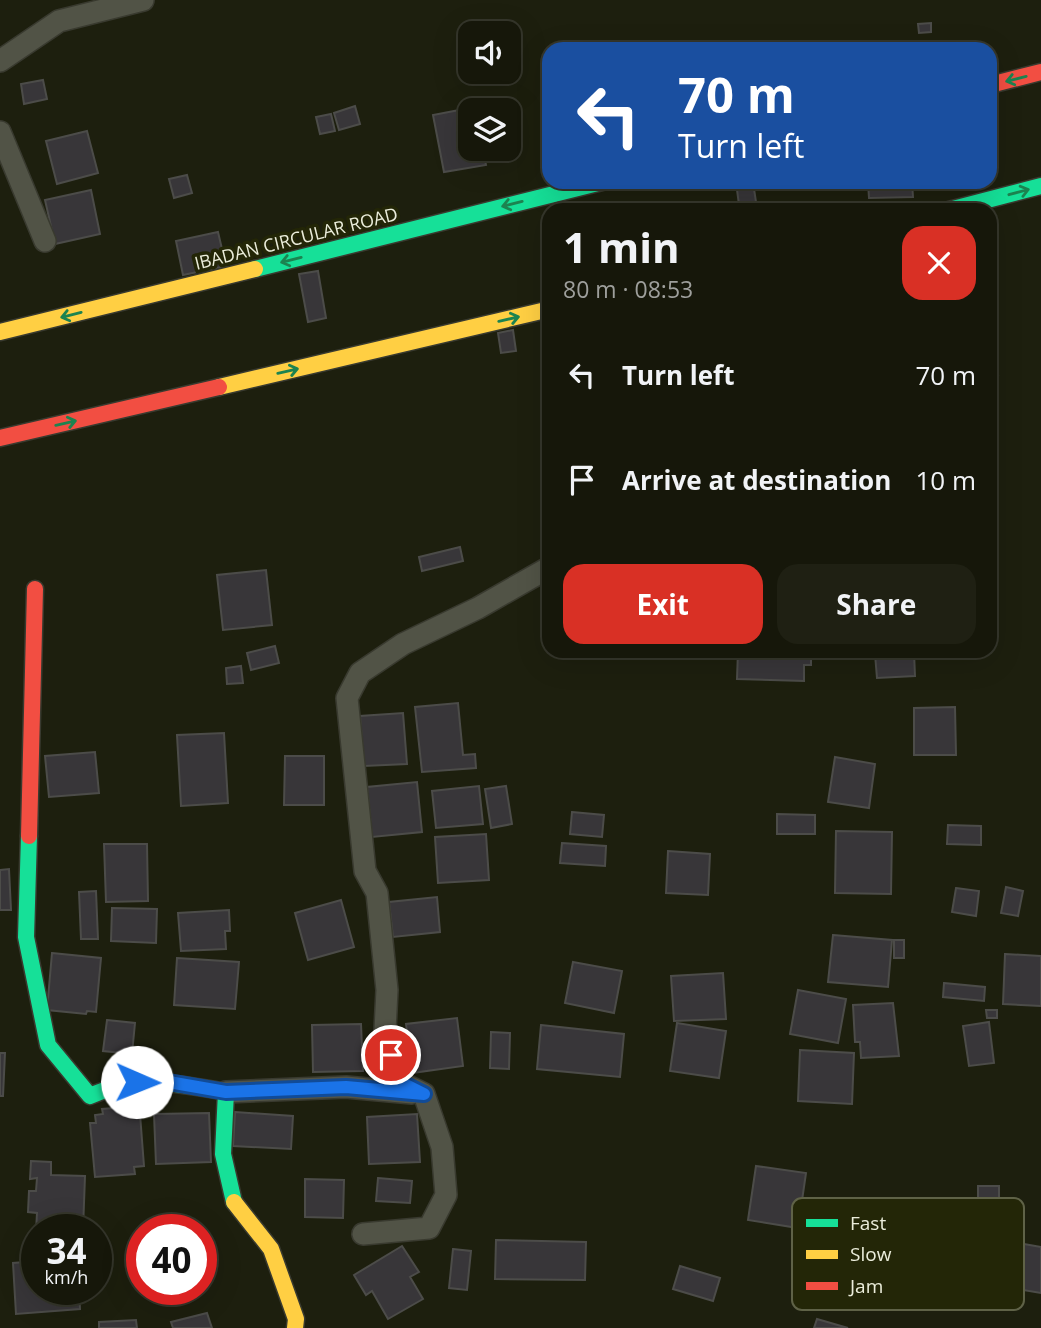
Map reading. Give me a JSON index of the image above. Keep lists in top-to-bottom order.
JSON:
{
  "streets": {
    "main road": ["IBADAN CIRCULAR ROAD"]
  },
  "legend": ["Fast", "Slow", "Jam"],
  "page": {
    "turn": ["70 m", "Turn left"],
    "heading": ["1 min", "80 m · 08:53"],
    "list": [
      {
        "name": "Turn left",
        "value": "70 m"
      },
      {
        "name": "Arrive at destination",
        "value": "10 m"
      }
    ],
    "buttons": ["Exit", "Share"],
    "speed": "34 km/h",
    "limit": "40"
  }
}
